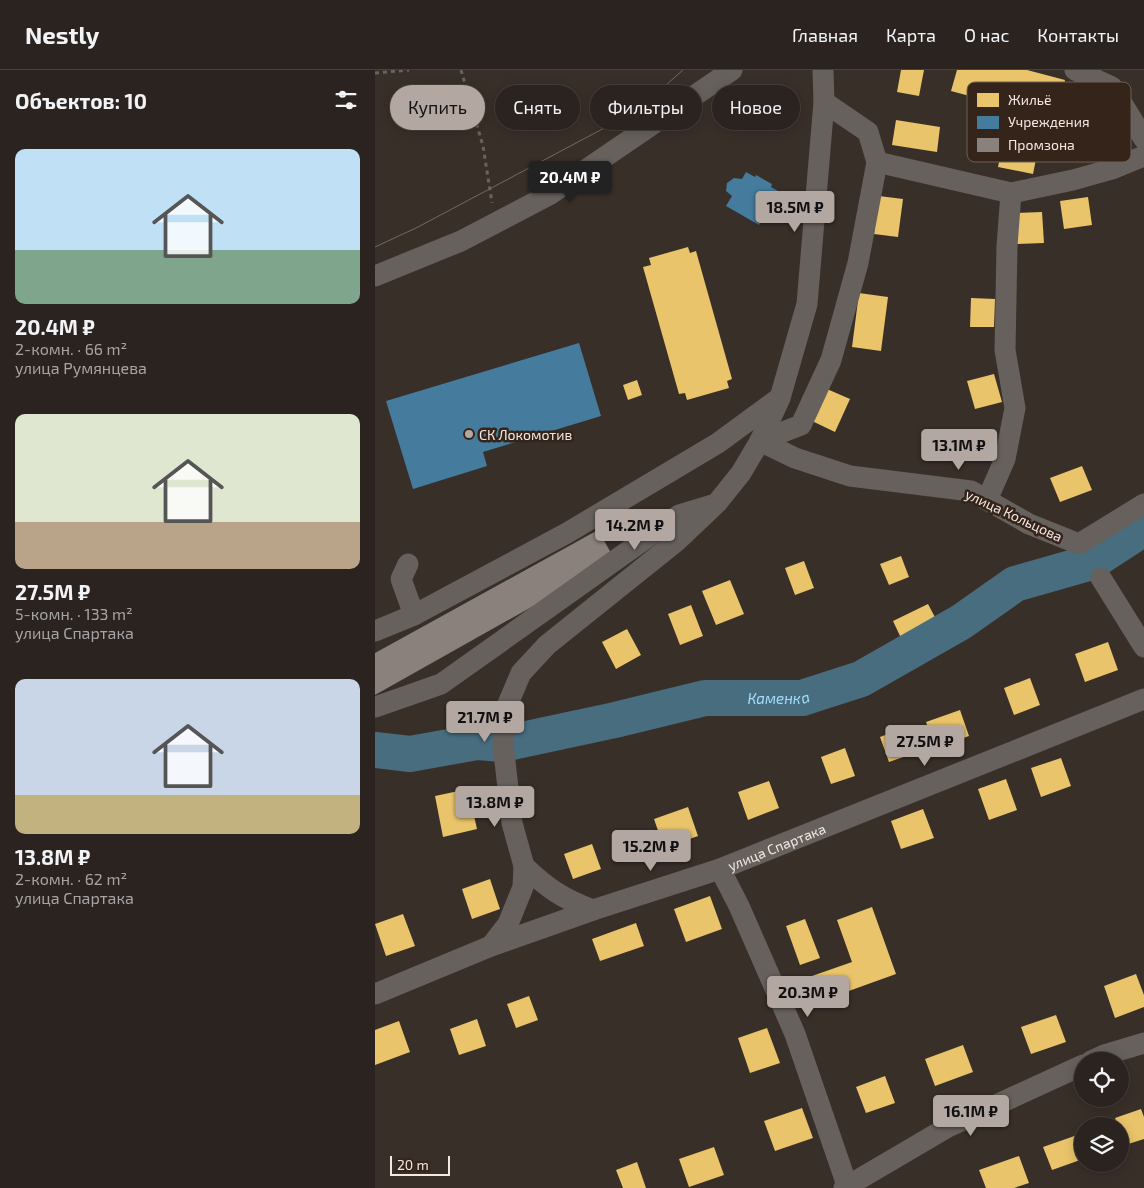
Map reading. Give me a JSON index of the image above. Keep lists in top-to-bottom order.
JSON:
{
  "streets": {
    "street": ["улица Кольцова", "улица Спартака"]
  },
  "water": ["Каменка"],
  "places": ["СК Локомотив"],
  "legend": ["Жильё", "Учреждения", "Промзона"],
  "scale_bar": "20 m",
  "page": {
    "header": "Nestly",
    "nav": [
      "Главная",
      "Карта",
      "О нас",
      "Контакты"
    ],
    "heading": "Объектов: 10",
    "chip": [
      "Купить",
      "Снять",
      "Фильтры",
      "Новое"
    ],
    "list": [
      {
        "name": "20.4M ₽",
        "note": "2-комн. · 66 m² · улица Румянцева"
      },
      {
        "name": "27.5M ₽",
        "note": "5-комн. · 133 m² · улица Спартака"
      },
      {
        "name": "13.8M ₽",
        "note": "2-комн. · 62 m² · улица Спартака"
      }
    ],
    "price": [
      "20.4M ₽",
      "18.5M ₽",
      "13.1M ₽",
      "14.2M ₽",
      "21.7M ₽",
      "27.5M ₽",
      "13.8M ₽",
      "15.2M ₽",
      "20.3M ₽",
      "16.1M ₽"
    ],
    "scale": "20 m"
  }
}
